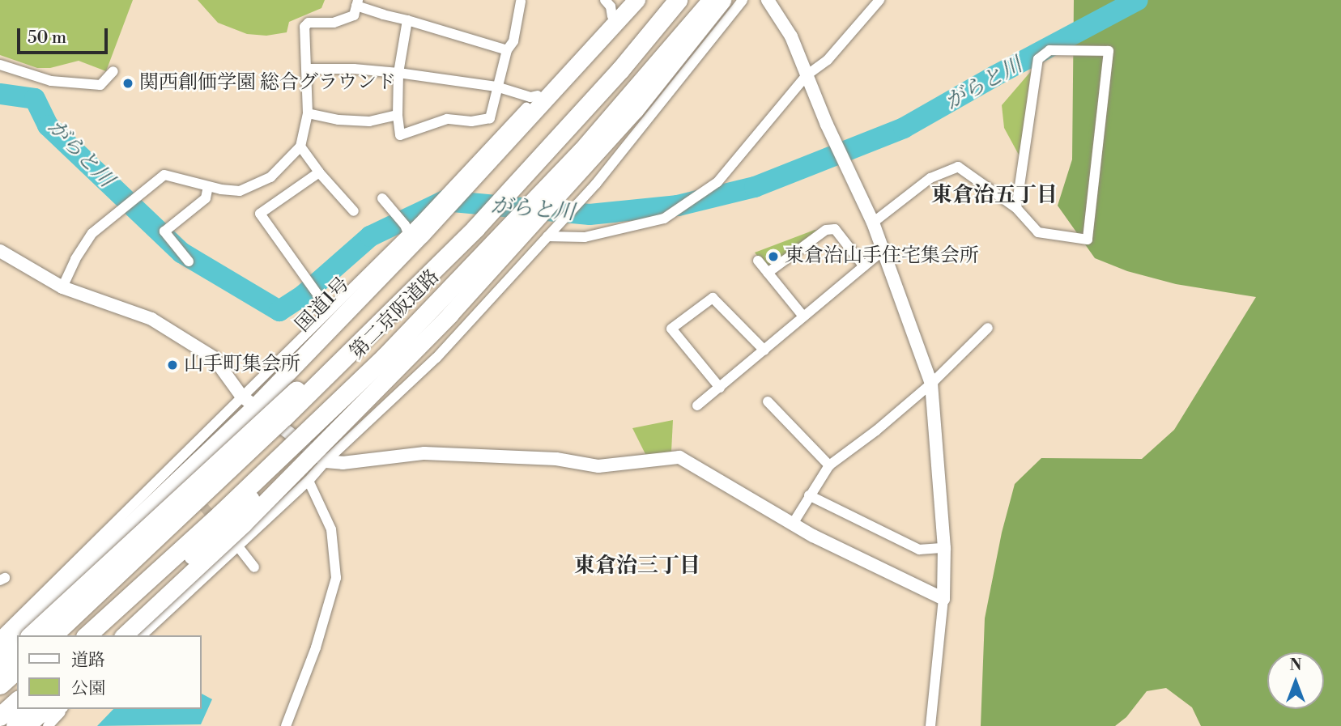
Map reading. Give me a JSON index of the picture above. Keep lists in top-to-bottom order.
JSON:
{
  "streets": {
    "highway": ["国道1号", "第二京阪道路"]
  },
  "districts": ["東倉治五丁目", "東倉治三丁目"],
  "water": ["がらと川"],
  "places": ["関西創価学園 総合グラウンド", "東倉治山手住宅集会所", "山手町集会所"],
  "legend": ["道路", "公園"],
  "scale_bar": "50 m",
  "north": "top"
}
